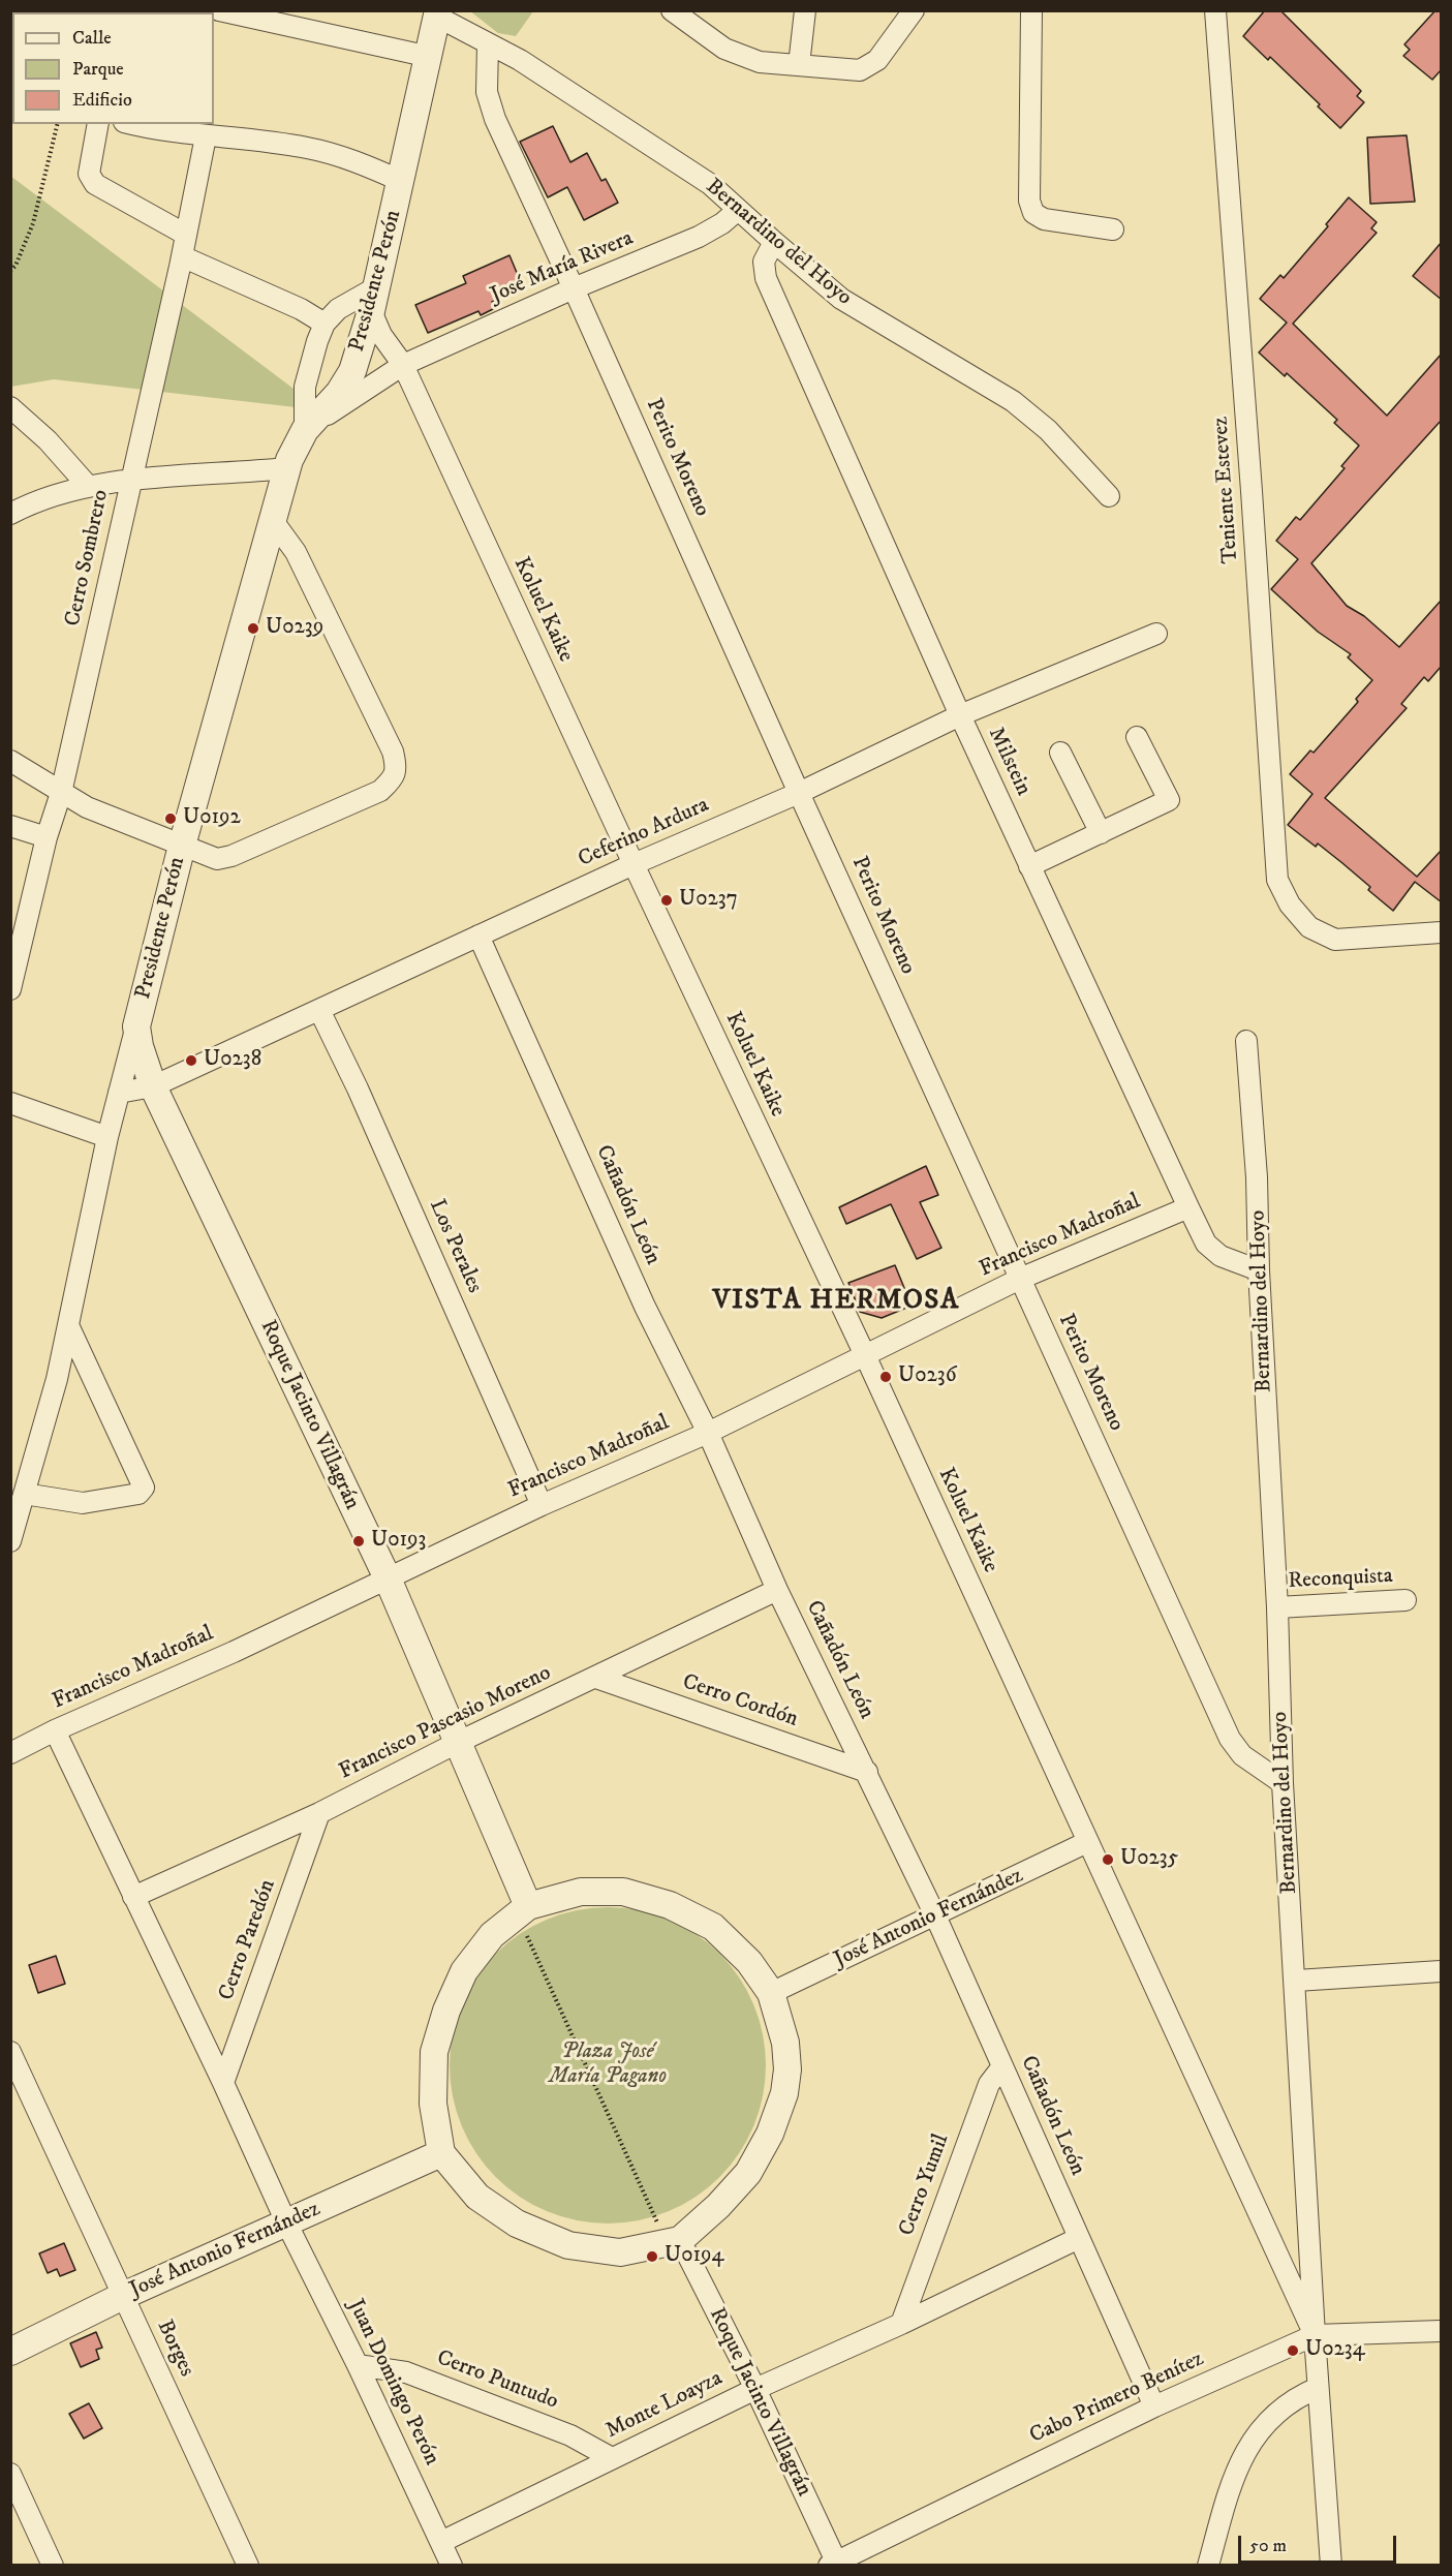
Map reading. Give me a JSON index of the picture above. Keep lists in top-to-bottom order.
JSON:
{
  "streets": {
    "street": [
      "Bernardino del Hoyo",
      "José María Rivera",
      "Presidente Perón",
      "Perito Moreno",
      "Teniente Estevez",
      "Cerro Sombrero",
      "Koluel Kaike",
      "Milstein",
      "Ceferino Ardura",
      "Cañadón León",
      "Francisco Madroñal",
      "Los Perales",
      "Roque Jacinto Villagrán",
      "Reconquista",
      "Cerro Cordón",
      "Francisco Pascasio Moreno",
      "José Antonio Fernández",
      "Cerro Paredón",
      "Cerro Yumil",
      "Borges",
      "Cerro Puntudo",
      "Juan Domingo Perón",
      "Cabo Primero Benítez",
      "Monte Loayza"
    ]
  },
  "crossings": [
    ["Bernardino del Hoyo", "José María Rivera"],
    ["Bernardino del Hoyo", "Presidente Perón"],
    ["Bernardino del Hoyo", "Perito Moreno"],
    ["Bernardino del Hoyo", "Koluel Kaike"],
    ["Bernardino del Hoyo", "Milstein"],
    ["Bernardino del Hoyo", "Reconquista"],
    ["Bernardino del Hoyo", "Cabo Primero Benítez"],
    ["José María Rivera", "Presidente Perón"],
    ["José María Rivera", "Perito Moreno"],
    ["José María Rivera", "Koluel Kaike"],
    ["Presidente Perón", "Koluel Kaike"],
    ["Presidente Perón", "Ceferino Ardura"],
    ["Presidente Perón", "Roque Jacinto Villagrán"],
    ["Perito Moreno", "Ceferino Ardura"],
    ["Perito Moreno", "Francisco Madroñal"],
    ["Koluel Kaike", "Ceferino Ardura"],
    ["Koluel Kaike", "Francisco Madroñal"],
    ["Koluel Kaike", "José Antonio Fernández"],
    ["Koluel Kaike", "Cabo Primero Benítez"],
    ["Milstein", "Ceferino Ardura"],
    ["Milstein", "Francisco Madroñal"],
    ["Ceferino Ardura", "Cañadón León"],
    ["Ceferino Ardura", "Los Perales"],
    ["Ceferino Ardura", "Roque Jacinto Villagrán"],
    ["Cañadón León", "Francisco Madroñal"],
    ["Cañadón León", "Cerro Cordón"],
    ["Cañadón León", "Francisco Pascasio Moreno"],
    ["Cañadón León", "José Antonio Fernández"],
    ["Cañadón León", "Cerro Yumil"],
    ["Cañadón León", "Cabo Primero Benítez"],
    ["Cañadón León", "Monte Loayza"],
    ["Francisco Madroñal", "Los Perales"],
    ["Francisco Madroñal", "Roque Jacinto Villagrán"],
    ["Francisco Madroñal", "Juan Domingo Perón"],
    ["Roque Jacinto Villagrán", "Francisco Pascasio Moreno"],
    ["Roque Jacinto Villagrán", "Cabo Primero Benítez"],
    ["Roque Jacinto Villagrán", "Monte Loayza"],
    ["Cerro Cordón", "Francisco Pascasio Moreno"],
    ["Francisco Pascasio Moreno", "Cerro Paredón"],
    ["Francisco Pascasio Moreno", "Juan Domingo Perón"],
    ["José Antonio Fernández", "Borges"],
    ["José Antonio Fernández", "Juan Domingo Perón"],
    ["Cerro Paredón", "Juan Domingo Perón"],
    ["Cerro Yumil", "Monte Loayza"],
    ["Cerro Puntudo", "Juan Domingo Perón"],
    ["Cerro Puntudo", "Monte Loayza"],
    ["Juan Domingo Perón", "Monte Loayza"]
  ],
  "districts": ["VISTA HERMOSA"],
  "parks": ["Plaza José María Pagano"],
  "places": [
    "U0239",
    "U0192",
    "U0237",
    "U0238",
    "U0236",
    "U0193",
    "U0235",
    "U0194",
    "U0234"
  ],
  "legend": ["Calle", "Parque", "Edificio"],
  "scale_bar": "50 m"
}
